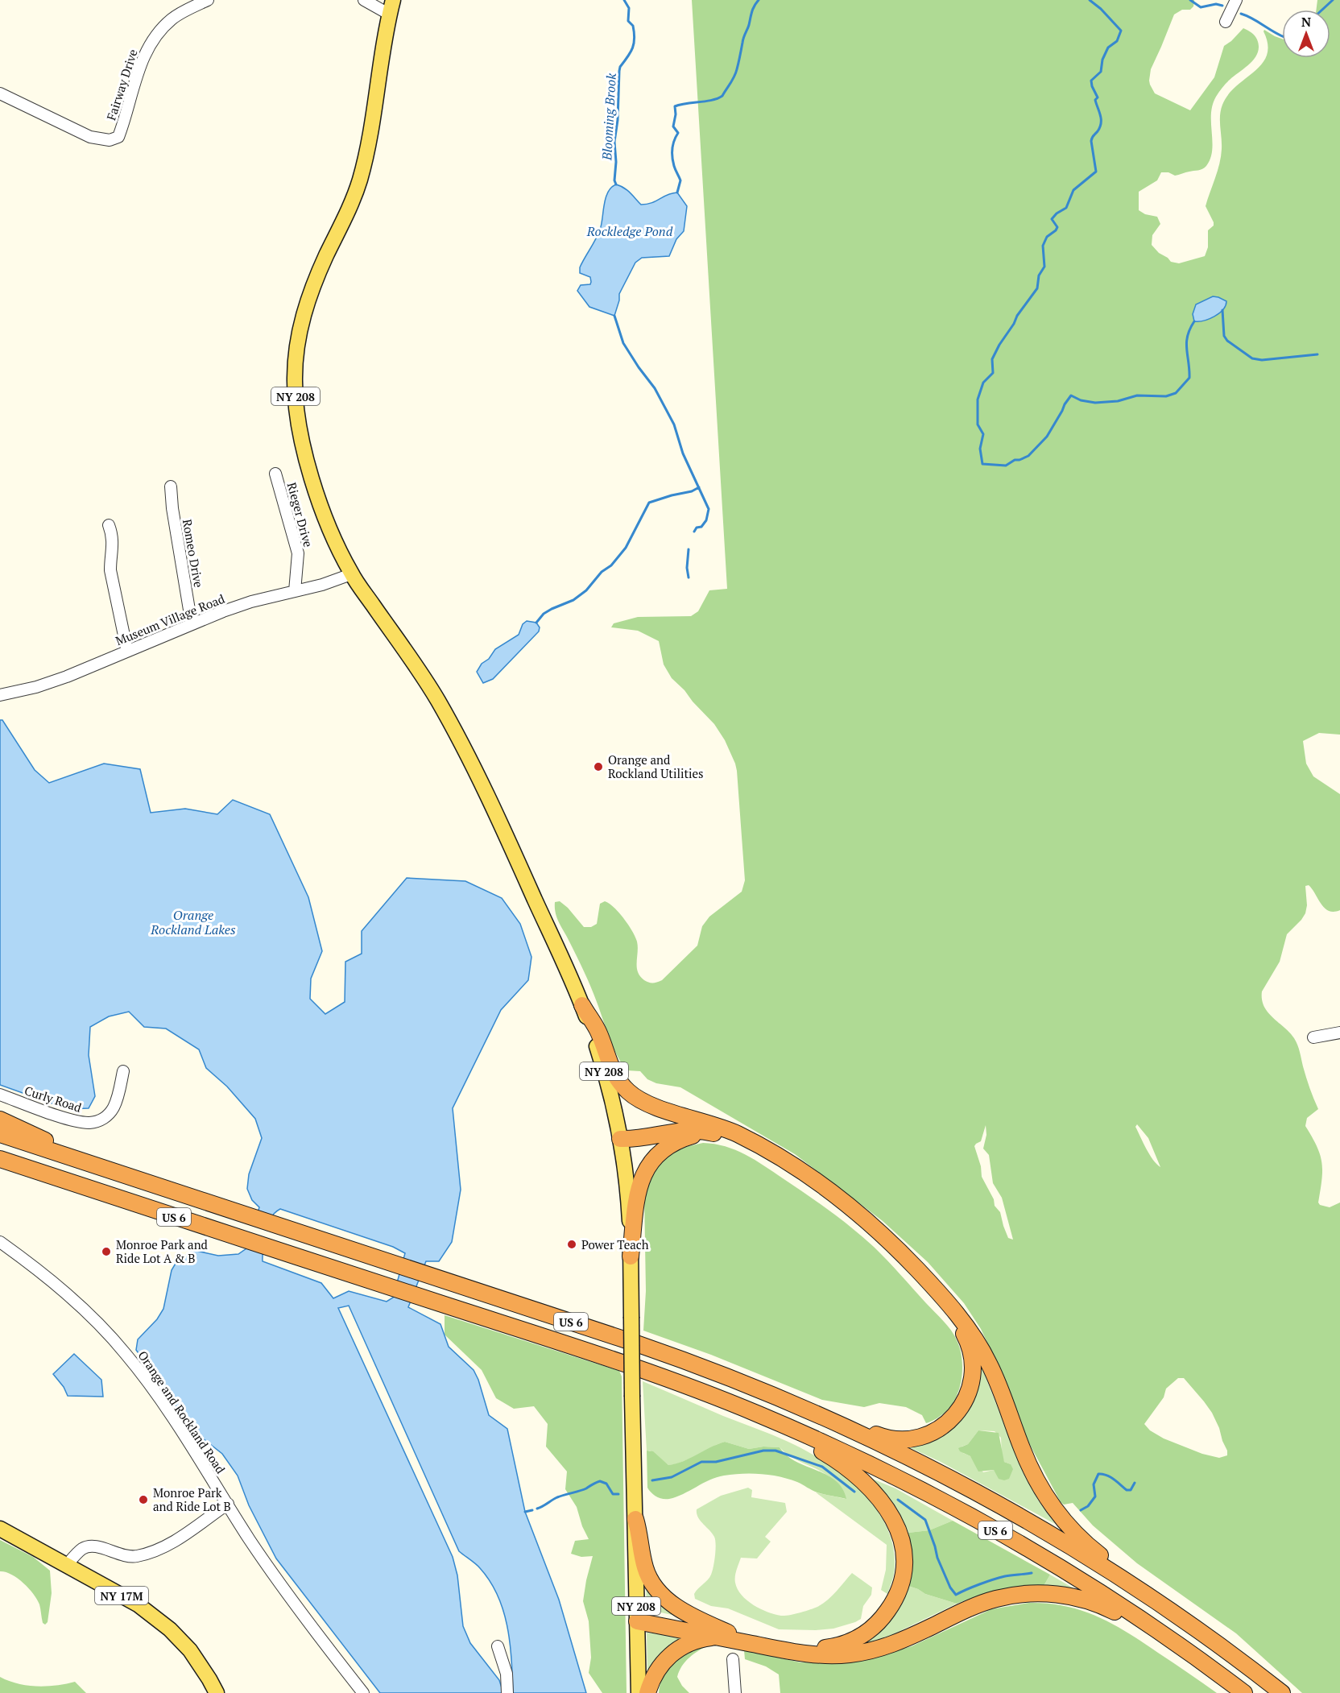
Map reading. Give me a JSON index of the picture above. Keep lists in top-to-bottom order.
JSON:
{
  "streets": {
    "highway": ["US 6"],
    "main road": ["NY 208", "NY 17M"],
    "street": [
      "Fairway Drive",
      "Rieger Drive",
      "Romeo Drive",
      "Museum Village Road",
      "Curly Road",
      "Orange and Rockland Road"
    ]
  },
  "crossings": [
    ["NY 208", "Museum Village Road"],
    ["Rieger Drive", "Museum Village Road"],
    ["Romeo Drive", "Museum Village Road"]
  ],
  "water": ["Blooming Brook", "Rockledge Pond", "Orange Rockland Lakes"],
  "places": [
    "Orange and Rockland Utilities",
    "Power Teach",
    "Monroe Park and Ride Lot A & B",
    "Monroe Park and Ride Lot B"
  ],
  "north": "top"
}
